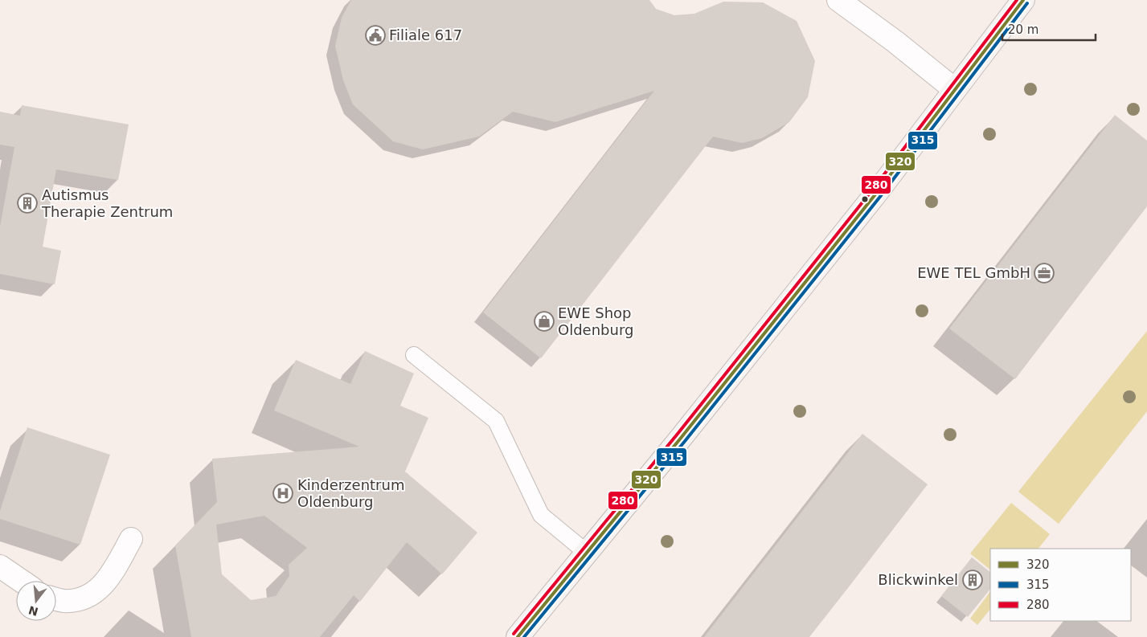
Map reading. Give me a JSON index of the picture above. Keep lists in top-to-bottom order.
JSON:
{
  "places": {
    "public building": ["Filiale 617"],
    "building": ["Autismus Therapie Zentrum", "Blickwinkel"],
    "office": ["EWE TEL GmbH"],
    "shop": ["EWE Shop Oldenburg"],
    "hospital": ["Kinderzentrum Oldenburg"]
  },
  "lines": ["transit line 320", "transit line 280", "transit line 315"],
  "legend": ["320", "315", "280"],
  "scale_bar": "20 m",
  "north": "bottom"
}
